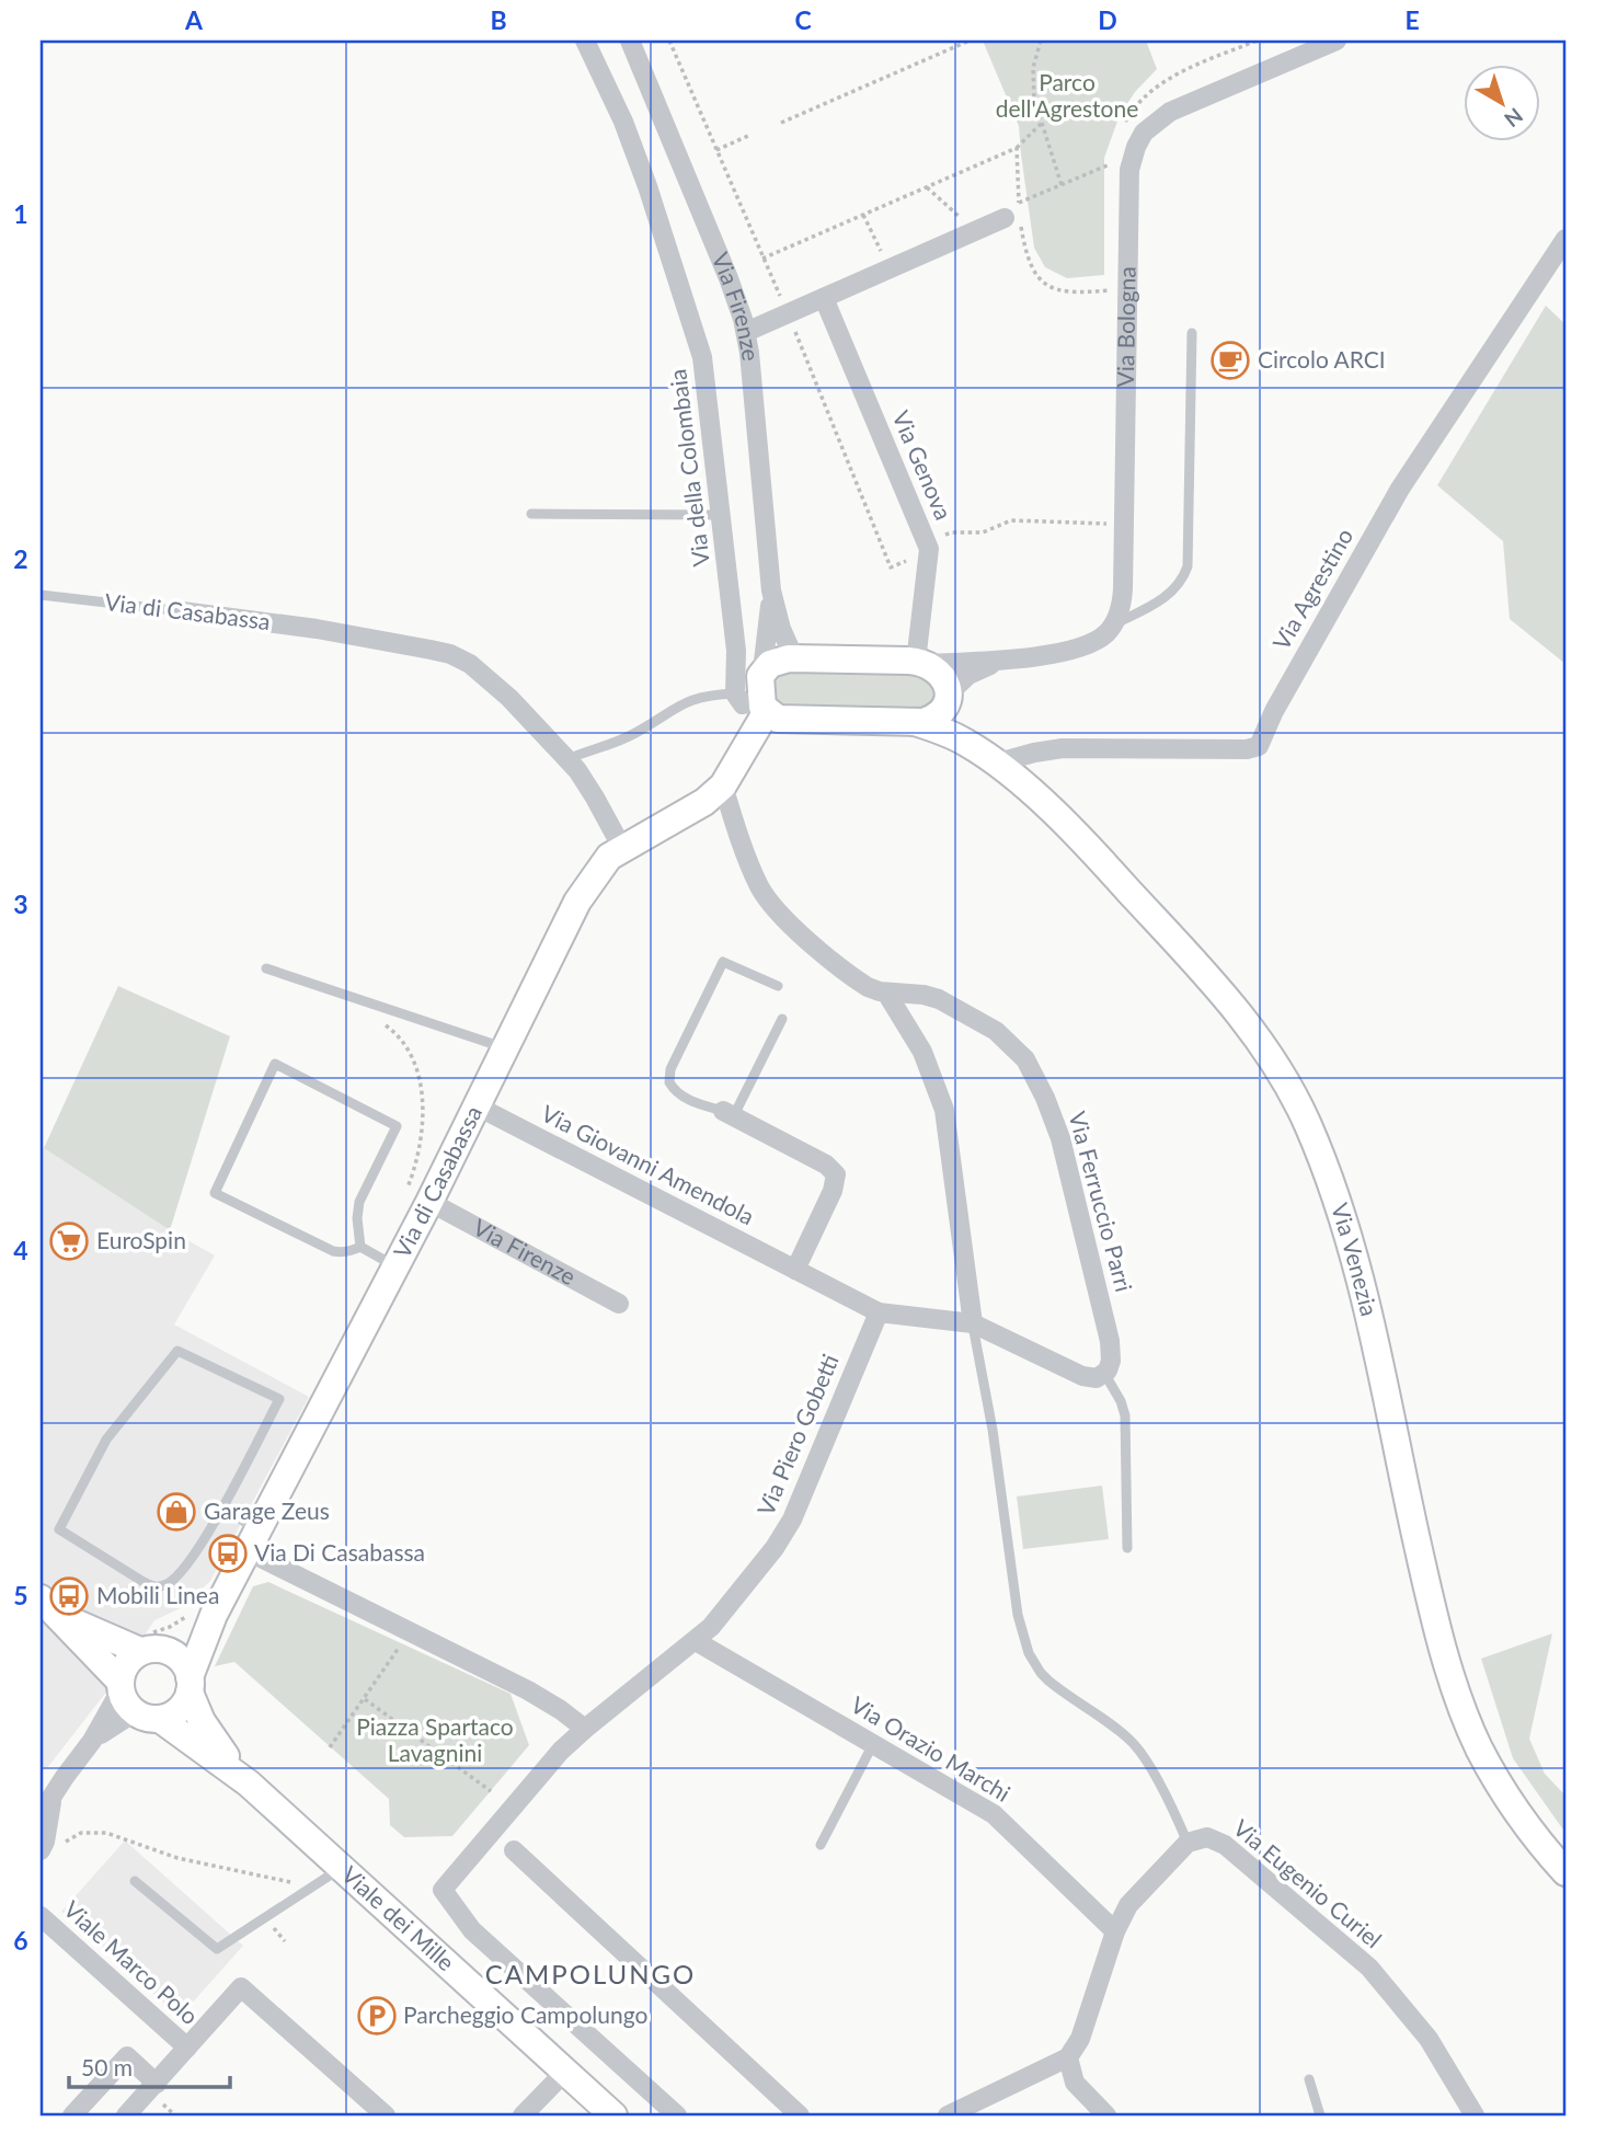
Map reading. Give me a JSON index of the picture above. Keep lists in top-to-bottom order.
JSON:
{
  "streets": {
    "street": [
      "Via Firenze",
      "Via Bologna",
      "Via Genova",
      "Via della Colombaia",
      "Via Agrestino",
      "Via di Casabassa",
      "Via Giovanni Amendola",
      "Via Ferruccio Parri",
      "Via Venezia",
      "Via Piero Gobetti",
      "Via Orazio Marchi",
      "Via Eugenio Curiel",
      "Viale dei Mille",
      "Viale Marco Polo"
    ]
  },
  "crossings": [
    ["Via Firenze", "Via della Colombaia"],
    ["Via Firenze", "Via di Casabassa"],
    ["Via Genova", "Via Venezia"],
    ["Via Agrestino", "Via Venezia"],
    ["Via di Casabassa", "Via Giovanni Amendola"],
    ["Via di Casabassa", "Viale dei Mille"],
    ["Via Giovanni Amendola", "Via Piero Gobetti"],
    ["Via Piero Gobetti", "Via Orazio Marchi"]
  ],
  "districts": ["CAMPOLUNGO"],
  "parks": ["Parco dell'Agrestone", "Piazza Spartaco Lavagnini"],
  "places": {
    "cafe": ["Circolo ARCI"],
    "supermarket": ["EuroSpin"],
    "shop": ["Garage Zeus"],
    "bus stop": ["Via Di Casabassa", "Mobili Linea"],
    "parking": ["Parcheggio Campolungo"]
  },
  "scale_bar": "50 m",
  "north": "bottom right",
  "grid": {
    "columns": [
      "A",
      "B",
      "C",
      "D",
      "E"
    ],
    "rows": [
      "1",
      "2",
      "3",
      "4",
      "5",
      "6"
    ]
  }
}
